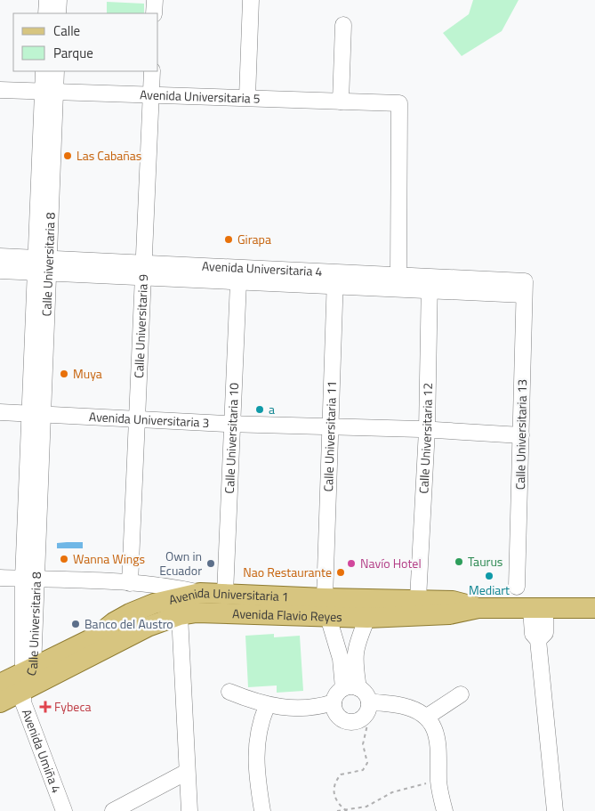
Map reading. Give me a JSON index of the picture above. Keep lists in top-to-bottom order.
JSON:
{
  "streets": {
    "main road": ["Avenida Universitaria 1", "Avenida Flavio Reyes"],
    "street": [
      "Avenida Universitaria 5",
      "Calle Universitaria 8",
      "Avenida Universitaria 4",
      "Calle Universitaria 9",
      "Avenida Universitaria 3",
      "Calle Universitaria 13",
      "Calle Universitaria 11",
      "Calle Universitaria 10",
      "Calle Universitaria 12",
      "Avenida Umiña 4"
    ]
  },
  "crossings": [
    ["Avenida Universitaria 5", "Calle Universitaria 8"],
    ["Avenida Universitaria 5", "Avenida Universitaria 4"],
    ["Avenida Universitaria 5", "Calle Universitaria 9"],
    ["Calle Universitaria 8", "Avenida Universitaria 4"],
    ["Calle Universitaria 8", "Avenida Universitaria 3"],
    ["Calle Universitaria 8", "Avenida Universitaria 1"],
    ["Calle Universitaria 8", "Avenida Flavio Reyes"],
    ["Calle Universitaria 8", "Avenida Umiña 4"],
    ["Avenida Universitaria 4", "Calle Universitaria 9"],
    ["Avenida Universitaria 4", "Calle Universitaria 13"],
    ["Avenida Universitaria 4", "Calle Universitaria 11"],
    ["Avenida Universitaria 4", "Calle Universitaria 10"],
    ["Avenida Universitaria 4", "Calle Universitaria 12"],
    ["Calle Universitaria 9", "Avenida Universitaria 3"],
    ["Avenida Universitaria 3", "Calle Universitaria 13"],
    ["Avenida Universitaria 3", "Calle Universitaria 11"],
    ["Avenida Universitaria 3", "Calle Universitaria 10"],
    ["Avenida Universitaria 3", "Calle Universitaria 12"],
    ["Calle Universitaria 11", "Avenida Universitaria 1"],
    ["Calle Universitaria 11", "Avenida Flavio Reyes"],
    ["Calle Universitaria 10", "Avenida Universitaria 1"],
    ["Calle Universitaria 12", "Avenida Universitaria 1"],
    ["Avenida Universitaria 1", "Avenida Flavio Reyes"],
    ["Avenida Universitaria 1", "Avenida Umiña 4"],
    ["Avenida Flavio Reyes", "Avenida Umiña 4"]
  ],
  "places": {
    "other": [
      "Las Cabañas",
      "Girapa",
      "Muya",
      "a",
      "Wanna Wings",
      "Taurus",
      "Own in Ecuador",
      "Navío Hotel",
      "Nao Restaurante",
      "Mediart",
      "Banco del Austro"
    ],
    "health": ["Fybeca"]
  },
  "legend": ["Calle", "Parque"]
}
